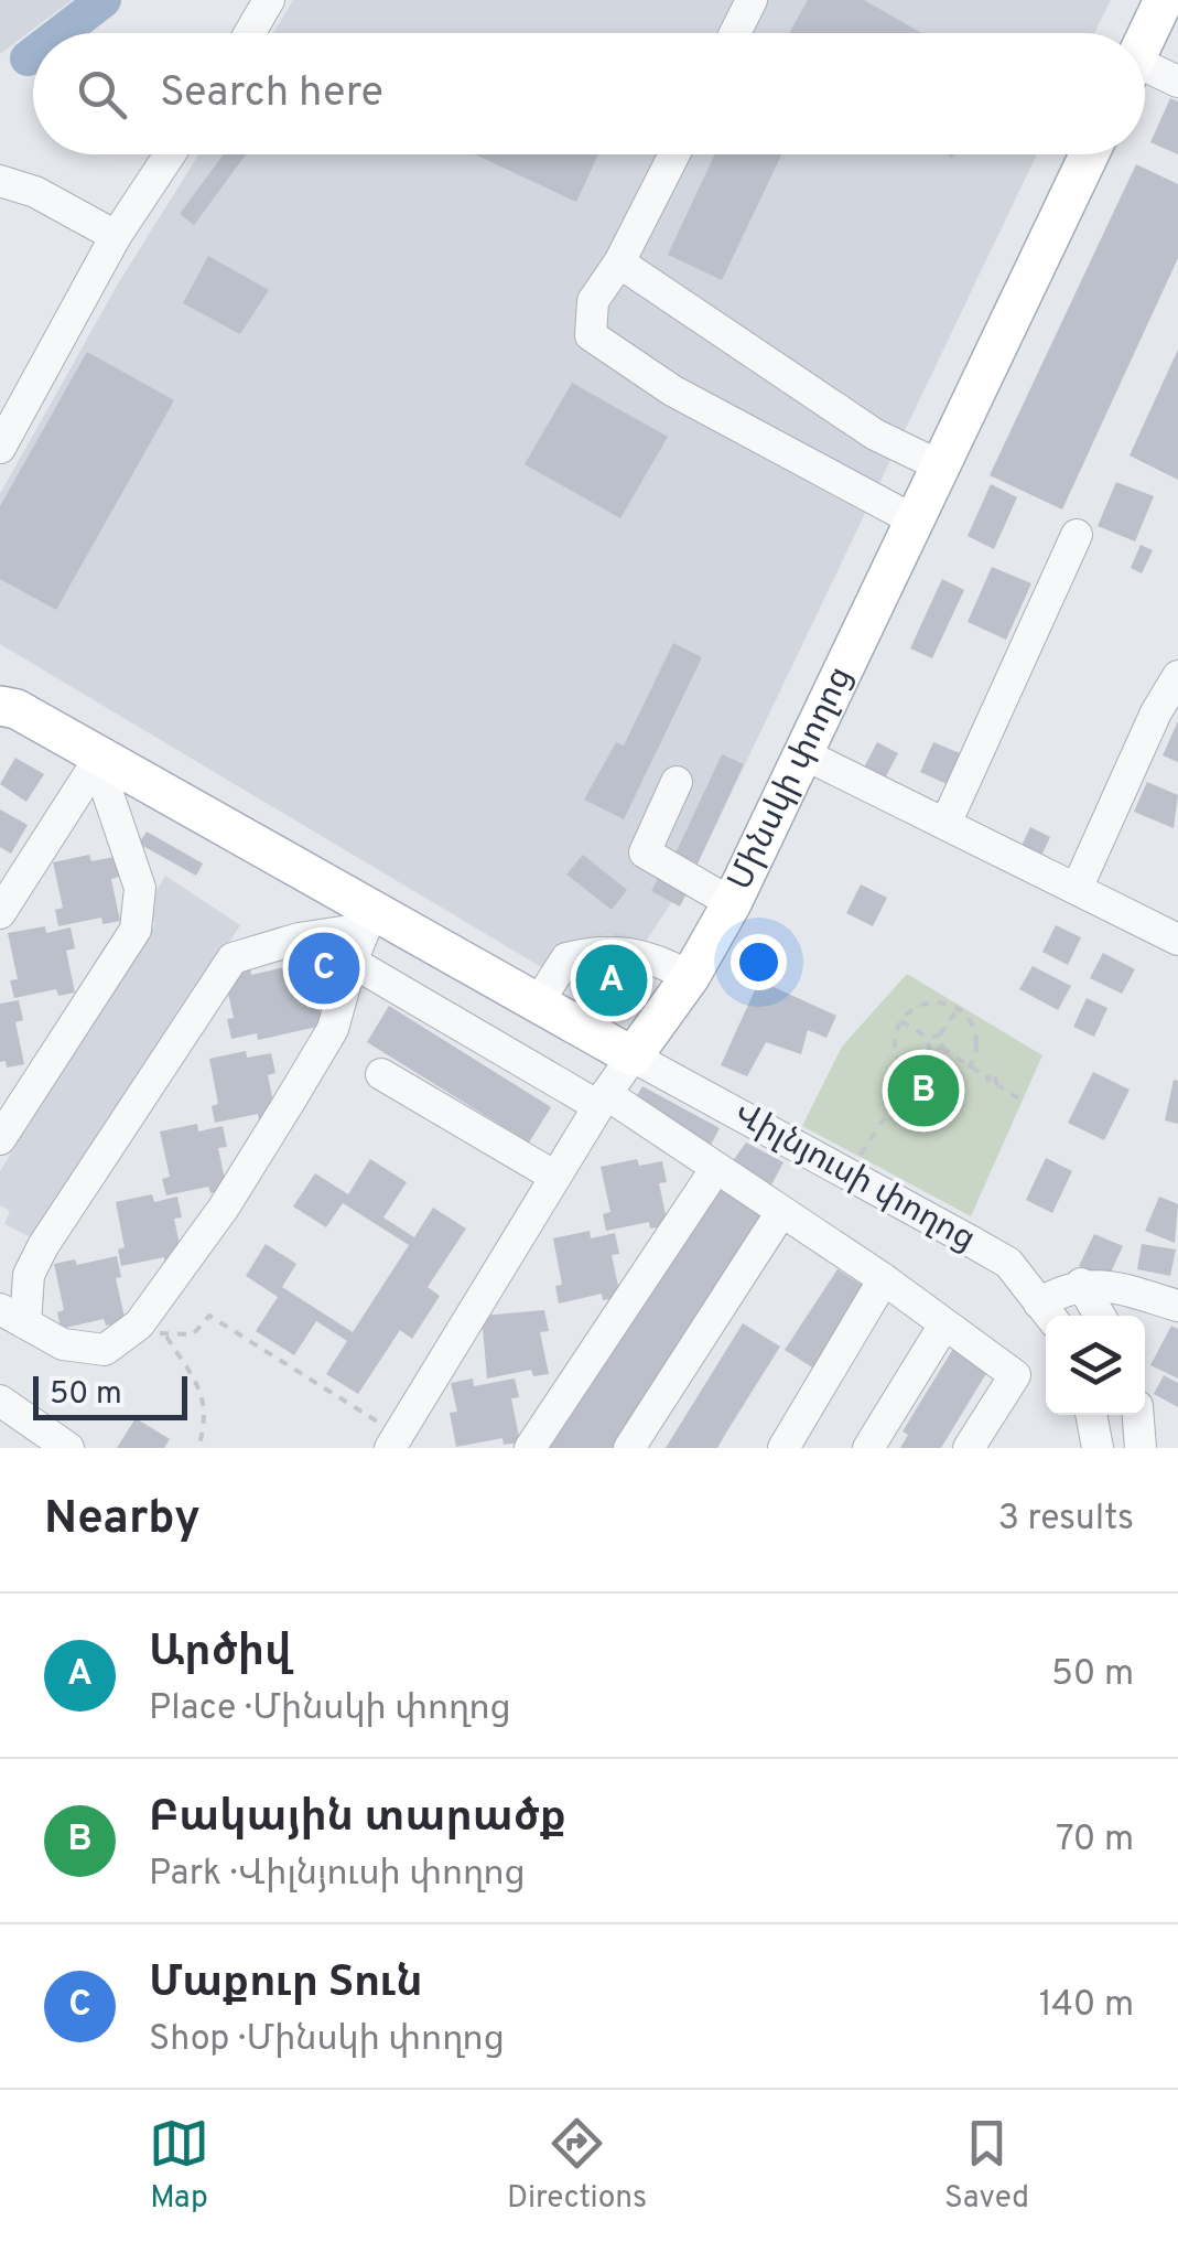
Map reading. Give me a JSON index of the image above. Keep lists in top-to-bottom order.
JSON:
{
  "streets": {
    "main road": ["Մինսկի փողոց"],
    "street": ["Վիլնյուսի փողոց"]
  },
  "crossings": [
    ["Մինսկի փողոց", "Վիլնյուսի փողոց"]
  ],
  "scale_bar": "50 m",
  "page": {
    "search": "Search here",
    "pins": ["C", "A", "B"],
    "scale": "50 m",
    "heading": ["Nearby", "3 results"],
    "list": [
      {
        "mark": "A",
        "name": "Արծիվ",
        "note": "Place · Մինսկի փողոց",
        "value": "50 m"
      },
      {
        "mark": "B",
        "name": "Բակային տարածք",
        "note": "Park · Վիլնյուսի փողոց",
        "value": "70 m"
      },
      {
        "mark": "C",
        "name": "Մաքուր Տուն",
        "note": "Shop · Մինսկի փողոց",
        "value": "140 m"
      }
    ],
    "nav": ["Map", "Directions", "Saved"]
  }
}
